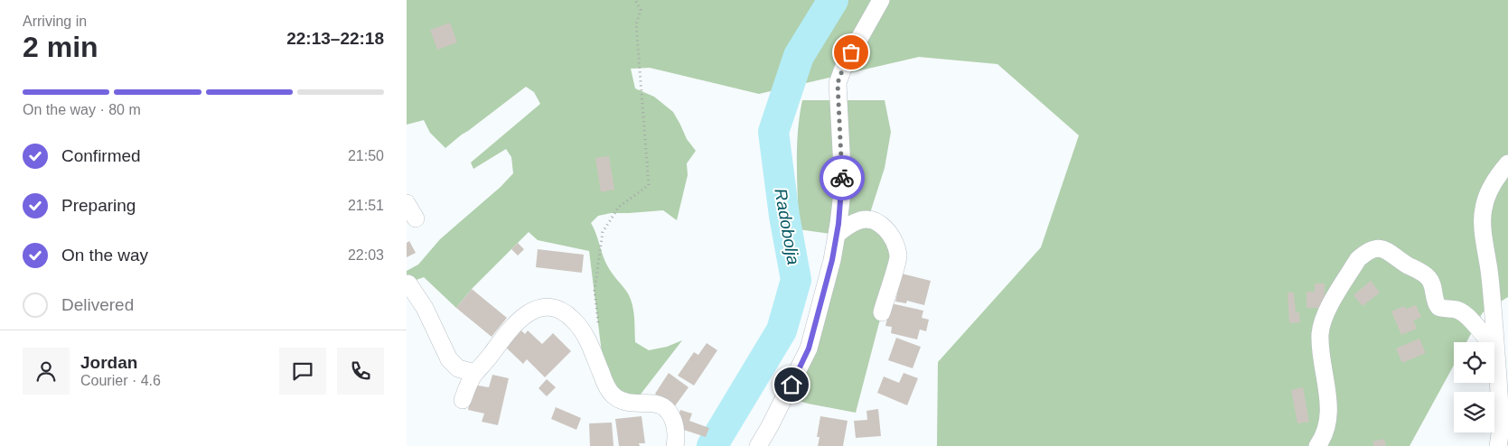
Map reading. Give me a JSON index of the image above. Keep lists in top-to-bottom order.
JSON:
{
  "water": ["Radobolja"],
  "page": {
    "heading": ["2 min", "Arriving in", "22:13–22:18"],
    "panel": ["Jordan", "Courier · 4.6"],
    "bar": "On the way · 80 m",
    "list": [
      ["Confirmed", "21:50"],
      ["Preparing", "21:51"],
      ["On the way", "22:03"],
      "Delivered"
    ]
  }
}
